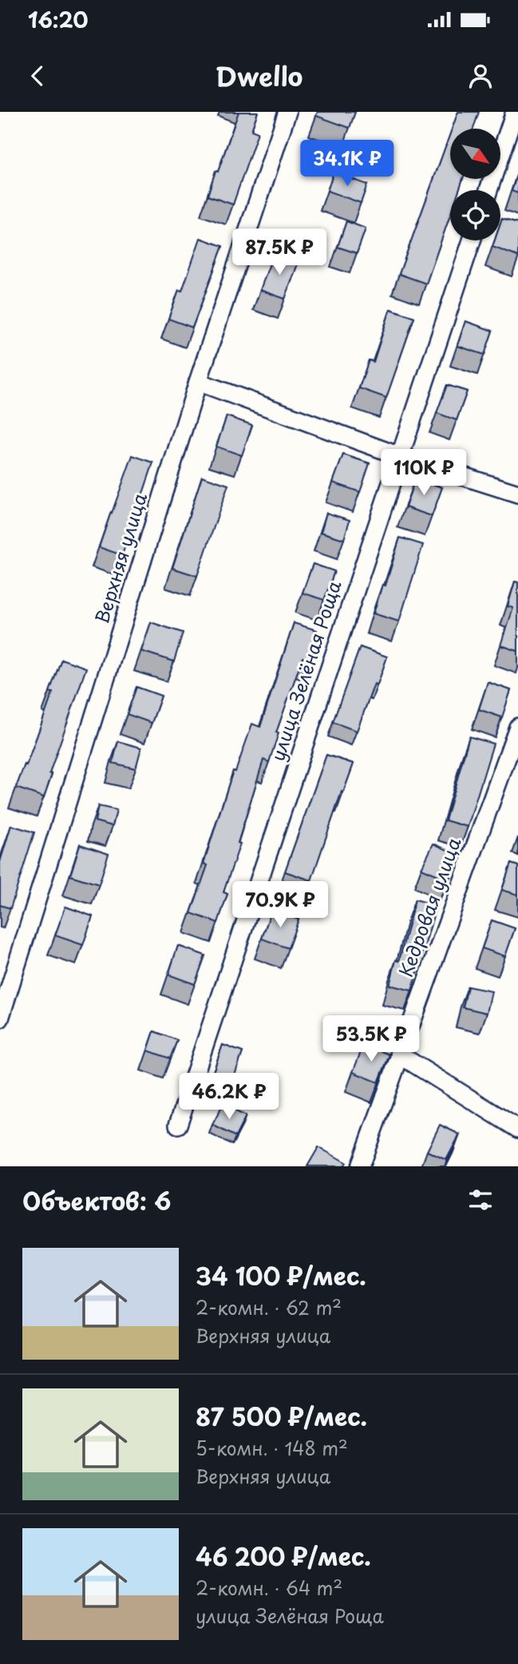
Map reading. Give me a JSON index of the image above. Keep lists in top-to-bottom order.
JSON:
{
  "streets": {
    "street": ["Верхняя улица", "улица Зелёная Роща", "Кедровая улица"]
  },
  "north": "bottom right",
  "page": {
    "status": "16:20",
    "header": "Dwello",
    "price": [
      "34.1K ₽",
      "87.5K ₽",
      "110K ₽",
      "70.9K ₽",
      "53.5K ₽",
      "46.2K ₽"
    ],
    "heading": "Объектов: 6",
    "list": [
      {
        "name": "34 100 ₽/мес.",
        "note": "2-комн. · 62 m² · Верхняя улица"
      },
      {
        "name": "87 500 ₽/мес.",
        "note": "5-комн. · 148 m² · Верхняя улица"
      },
      {
        "name": "46 200 ₽/мес.",
        "note": "2-комн. · 64 m² · улица Зелёная Роща"
      }
    ]
  }
}
